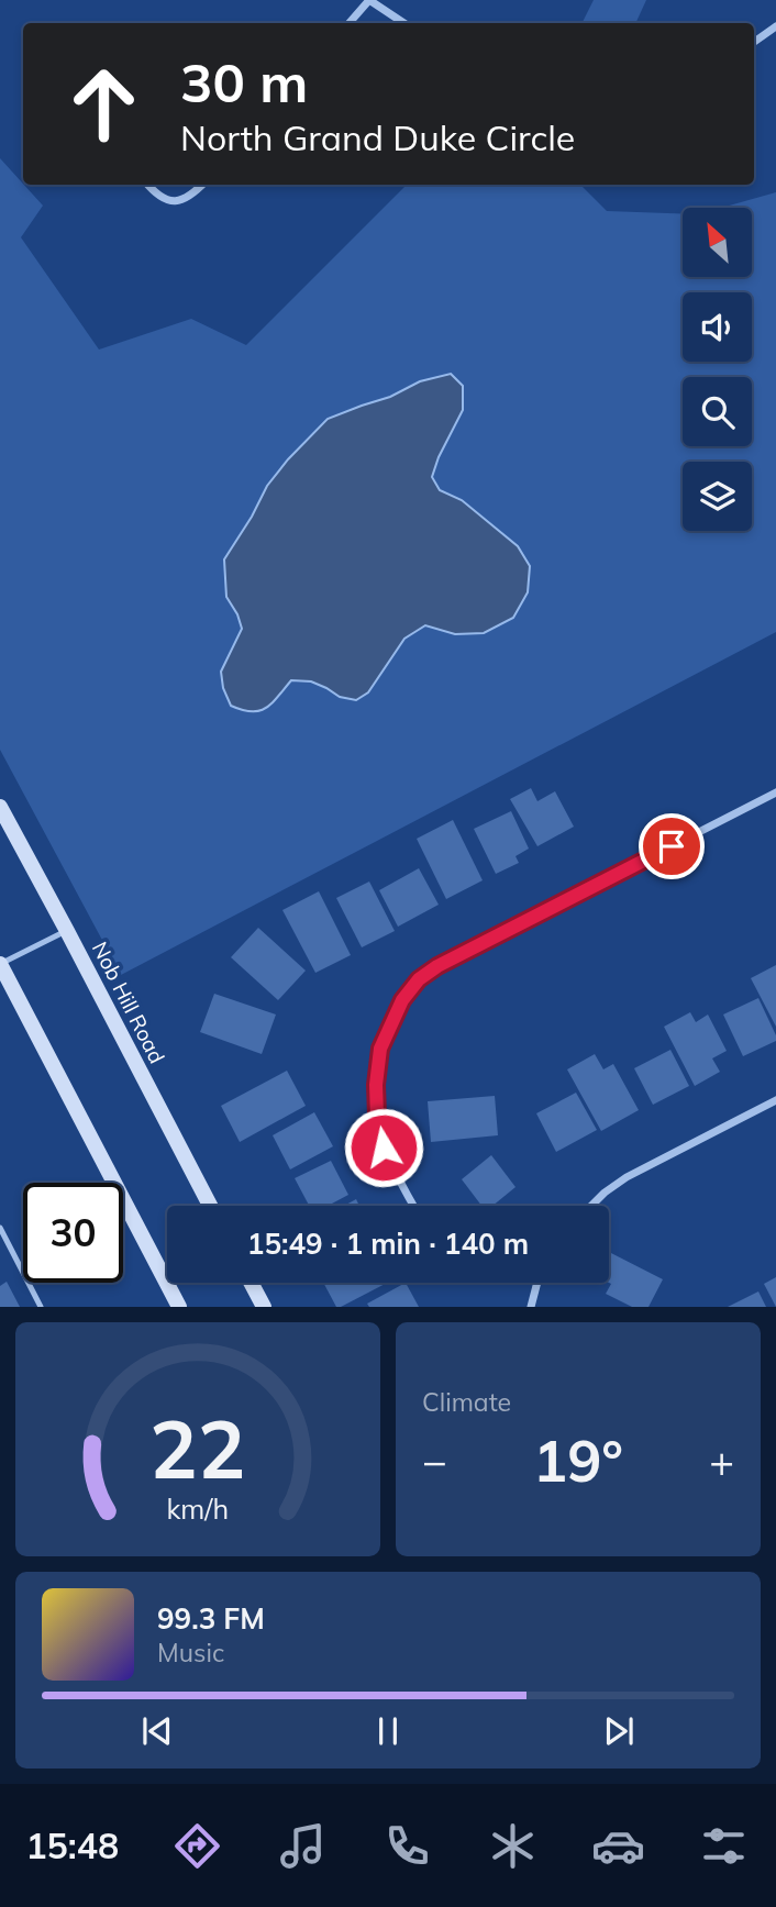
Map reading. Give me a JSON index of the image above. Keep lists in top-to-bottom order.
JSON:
{
  "streets": {
    "main road": ["Nob Hill Road"]
  },
  "north": "top left",
  "page": {
    "turn": ["30 m", "North Grand Duke Circle"],
    "limit": "30",
    "trip": "15:49 · 1 min · 140 m",
    "tile": "Climate",
    "heat": ["−", "19°", "+"],
    "song": ["99.3 FM", "Music"],
    "tabs": "15:48",
    "gauge": ["22", "km/h"]
  }
}
